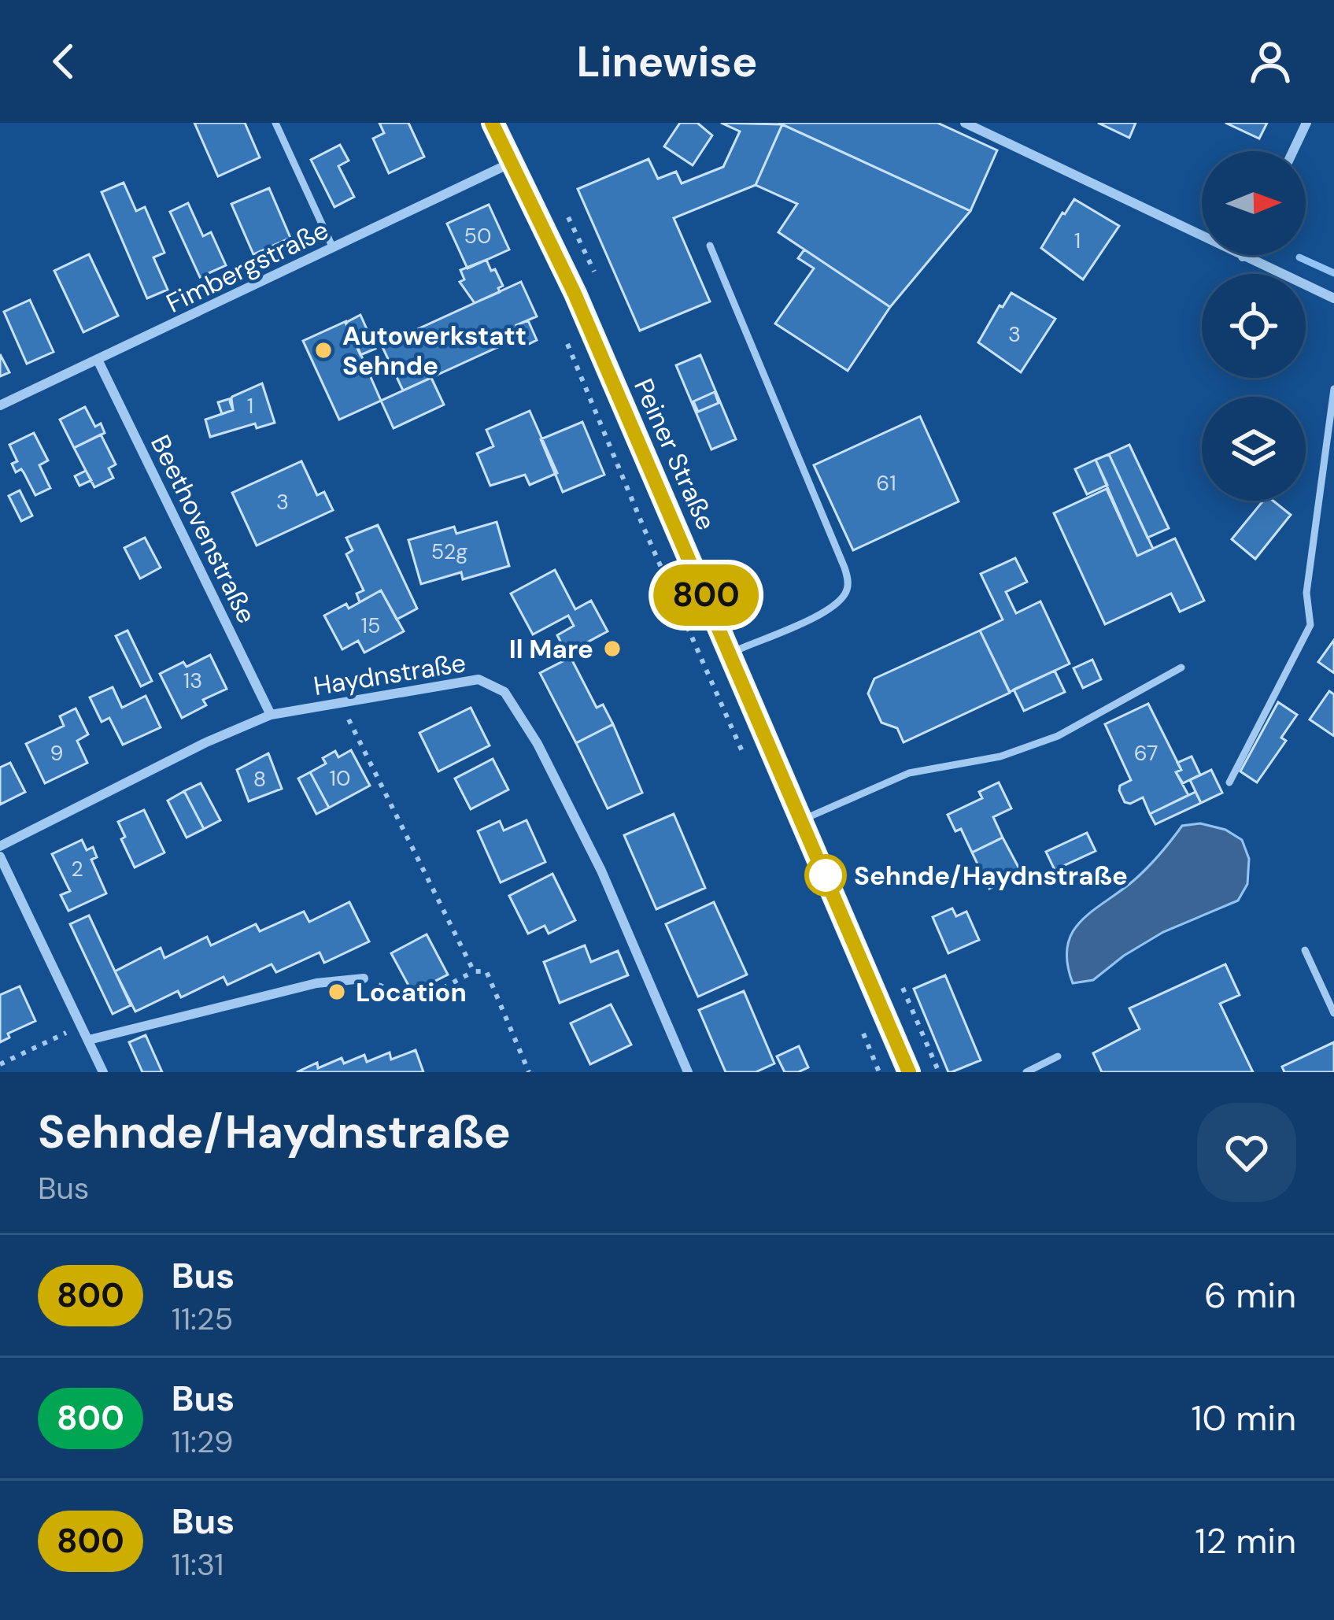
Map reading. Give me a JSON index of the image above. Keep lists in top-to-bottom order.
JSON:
{
  "streets": {
    "main road": ["Peiner Straße"],
    "street": ["Fimbergstraße", "Beethovenstraße", "Haydnstraße"]
  },
  "crossings": [
    ["Fimbergstraße", "Peiner Straße"],
    ["Fimbergstraße", "Beethovenstraße"],
    ["Beethovenstraße", "Haydnstraße"]
  ],
  "places": [
    "Autowerkstatt Sehnde",
    "Il Mare",
    "Sehnde/Haydnstraße",
    "Location"
  ],
  "lines": ["bus line 800"],
  "house_numbers": [
    "50",
    "1",
    "3",
    "1",
    "61",
    "3",
    "52g",
    "15",
    "13",
    "9",
    "67",
    "10",
    "8",
    "2"
  ],
  "north": "right",
  "page": {
    "header": "Linewise",
    "on_map": "800",
    "heading": ["Sehnde/Haydnstraße", "Bus"],
    "list": [
      {
        "mark": "800",
        "name": "Bus",
        "note": "11:25",
        "value": "6 min"
      },
      {
        "mark": "800",
        "name": "Bus",
        "note": "11:29",
        "value": "10 min"
      },
      {
        "mark": "800",
        "name": "Bus",
        "note": "11:31",
        "value": "12 min"
      }
    ]
  }
}
